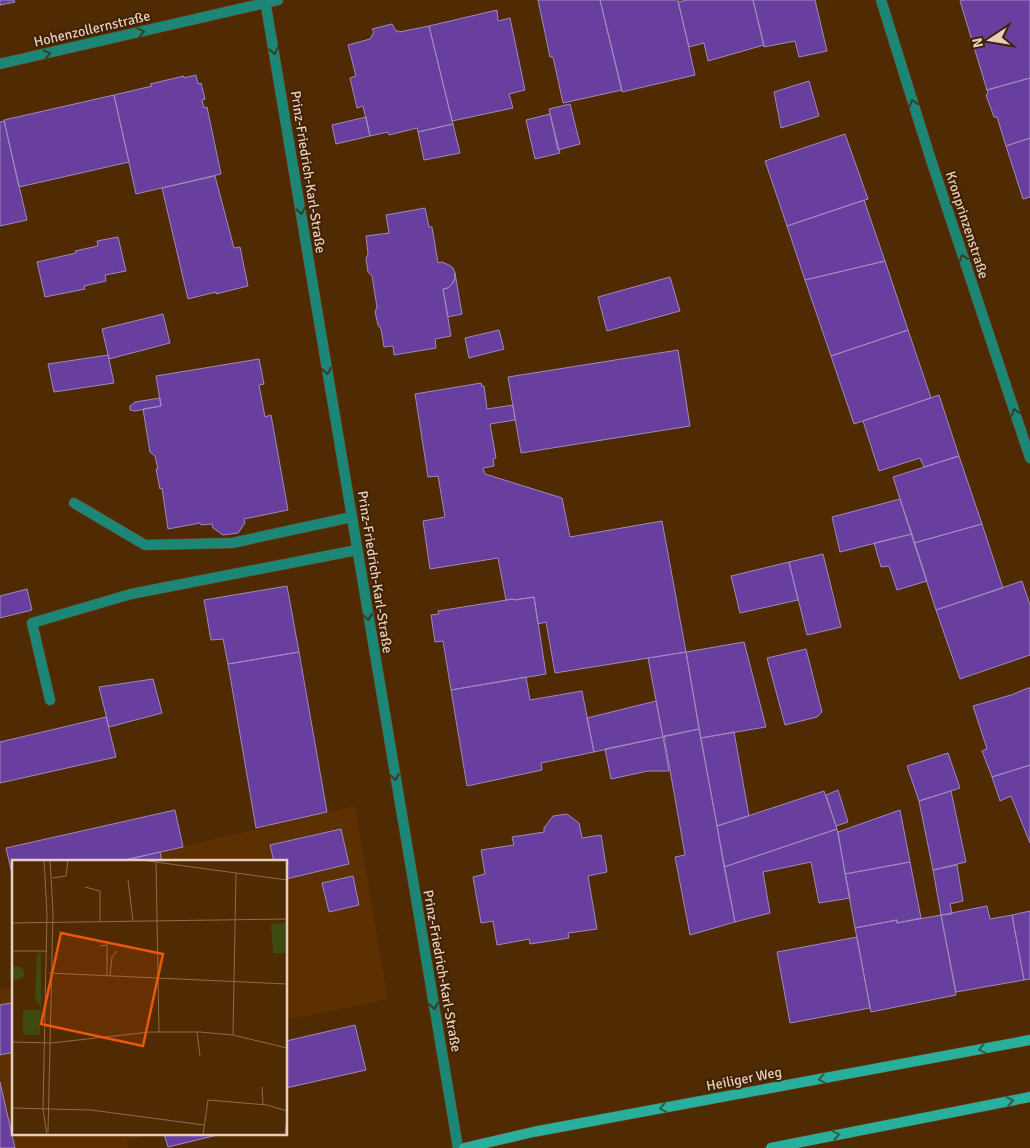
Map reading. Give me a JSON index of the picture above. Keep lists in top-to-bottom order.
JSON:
{
  "streets": {
    "main road": ["Heiliger Weg"],
    "street": ["Hohenzollernstraße", "Prinz-Friedrich-Karl-Straße", "Kronprinzenstraße"]
  },
  "crossings": [
    ["Hohenzollernstraße", "Prinz-Friedrich-Karl-Straße"]
  ],
  "one_way": ["Hohenzollernstraße", "Prinz-Friedrich-Karl-Straße", "Kronprinzenstraße"],
  "north": "left"
}
